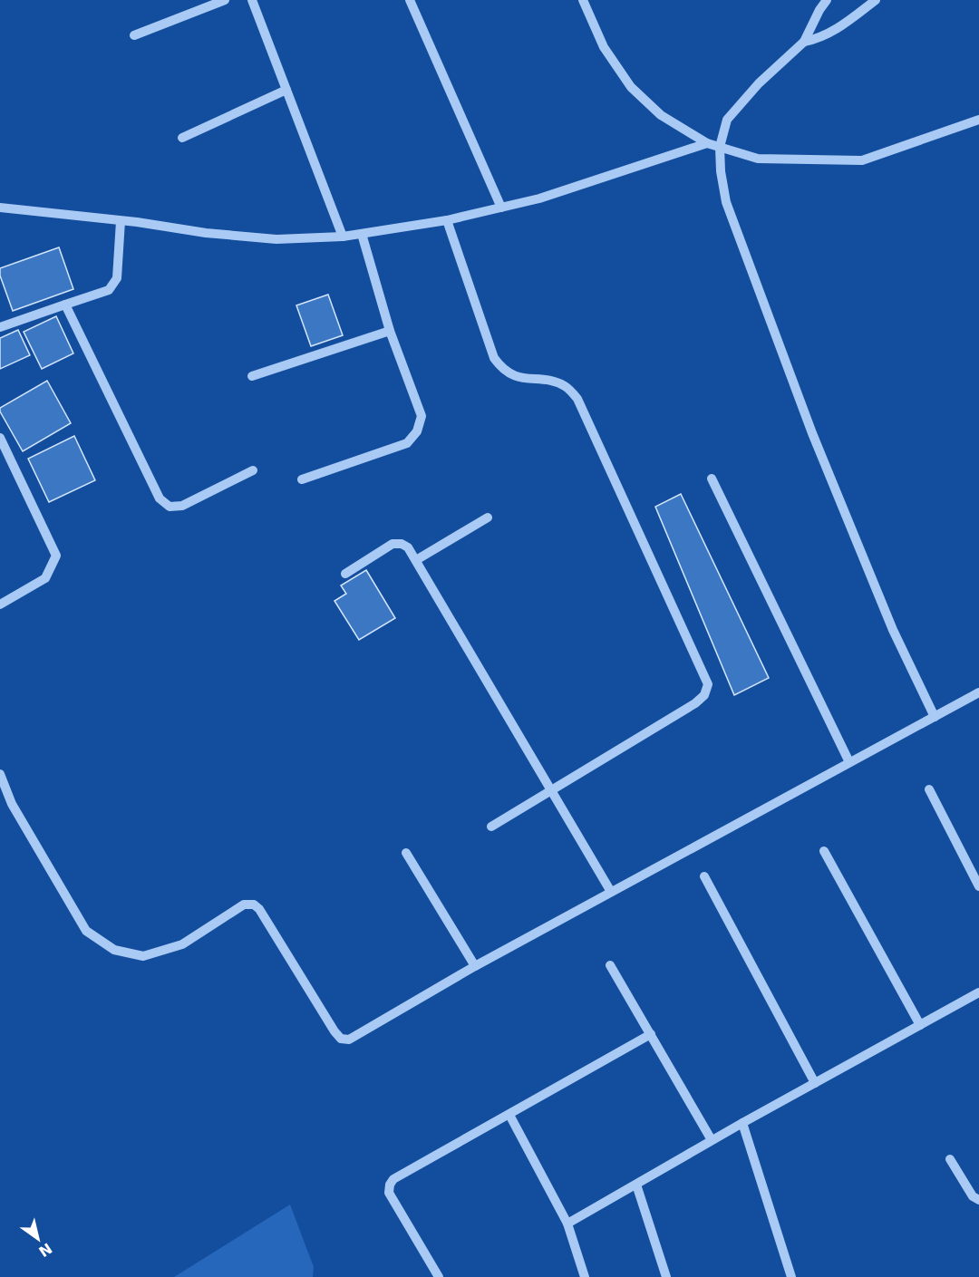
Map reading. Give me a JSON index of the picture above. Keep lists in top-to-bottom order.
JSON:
{
  "north": "bottom right"
}
